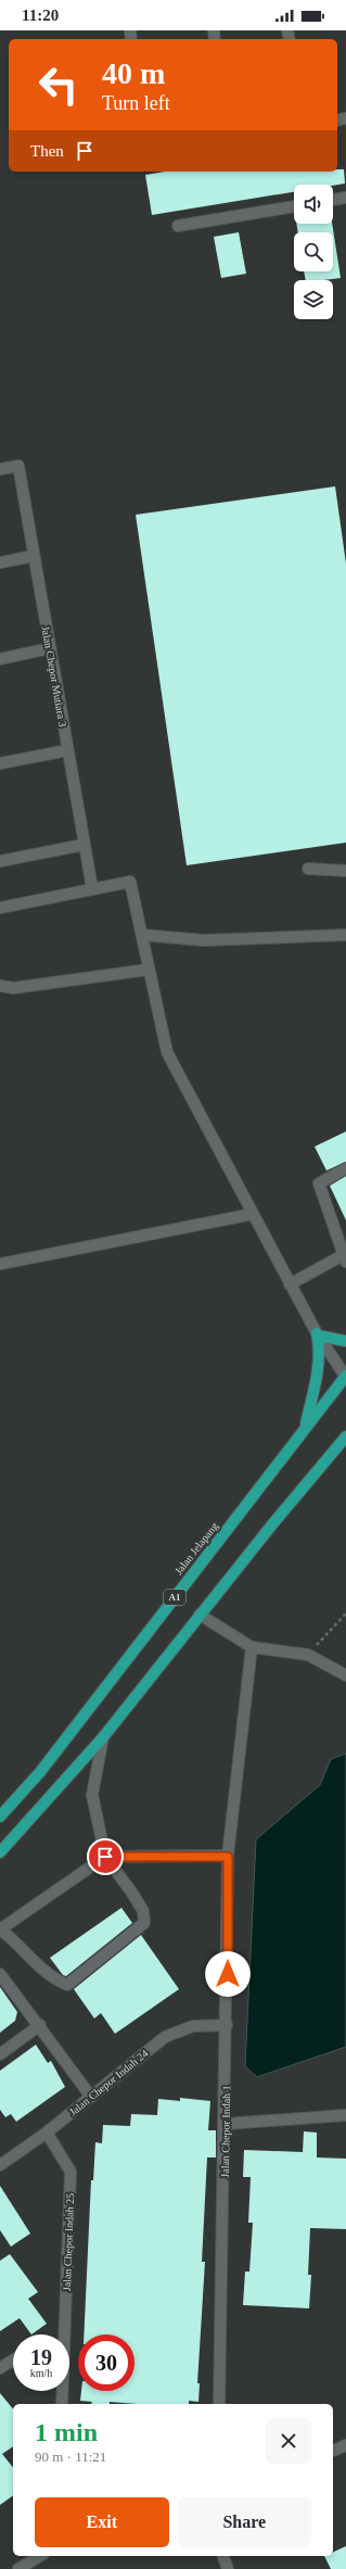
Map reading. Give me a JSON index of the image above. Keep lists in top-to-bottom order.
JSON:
{
  "streets": {
    "main road": ["Jalan Jelapang", "A1"],
    "street": [
      "Jalan Chepor Mutiara 3",
      "Jalan Chepor Indah 24",
      "Jalan Chepor Indah 1",
      "Jalan Chepor Indah 25"
    ]
  },
  "crossings": [
    ["Jalan Chepor Indah 24", "Jalan Chepor Indah 1"],
    ["Jalan Chepor Indah 24", "Jalan Chepor Indah 25"]
  ],
  "page": {
    "status": "11:20",
    "turn": ["40 m", "Turn left"],
    "then": "Then",
    "speed": "19 km/h",
    "limit": "30",
    "heading": ["1 min", "90 m · 11:21"],
    "buttons": ["Exit", "Share"]
  }
}
